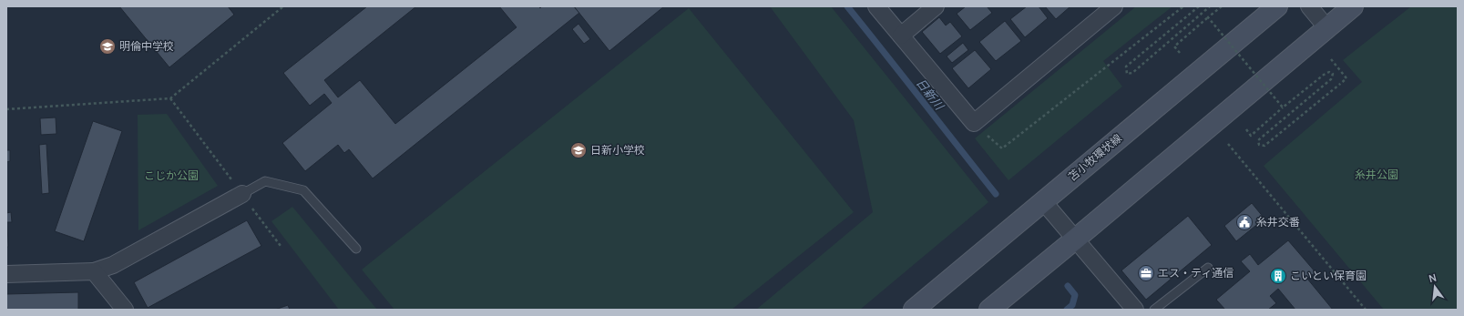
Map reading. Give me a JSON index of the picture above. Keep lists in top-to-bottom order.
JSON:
{
  "streets": {
    "main road": ["苫小牧環状線"]
  },
  "water": ["日新川"],
  "parks": ["糸井公園", "こじか公園"],
  "places": {
    "school or university": ["明倫中学校", "日新小学校"],
    "public building": ["糸井交番"],
    "office": ["エス・ティ通信"],
    "building": ["こいとい保育園"]
  },
  "north": "top"
}
